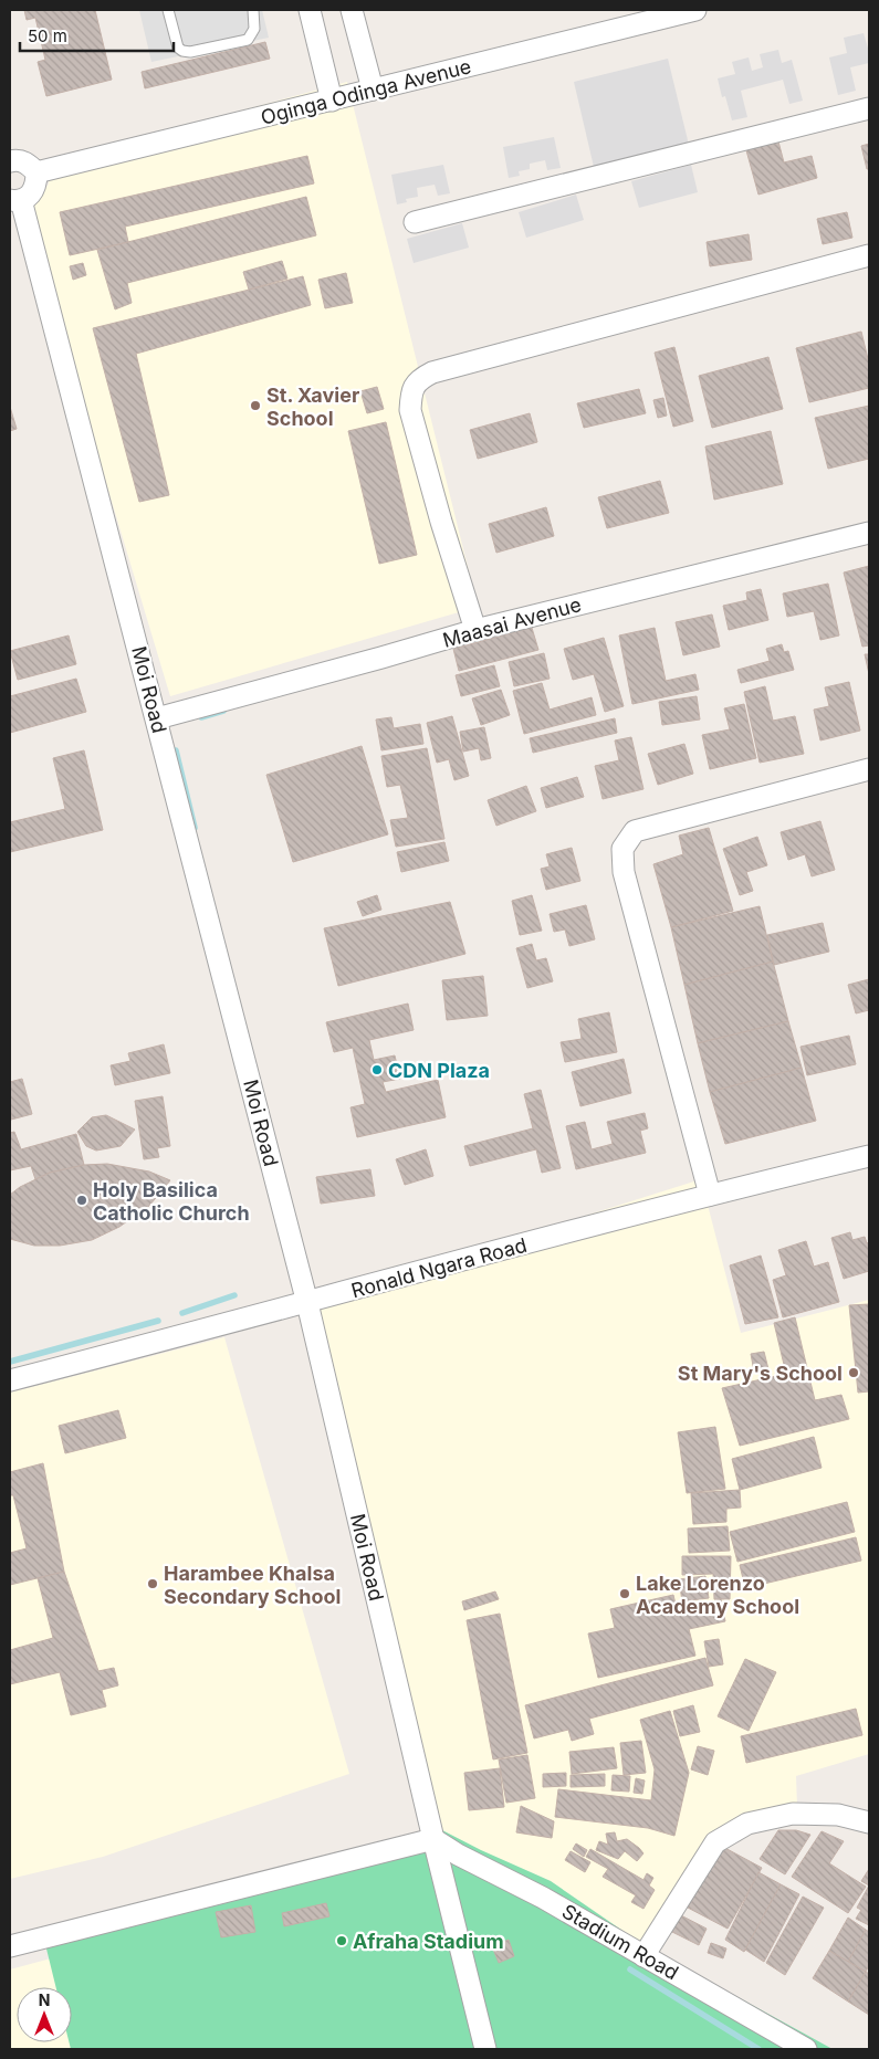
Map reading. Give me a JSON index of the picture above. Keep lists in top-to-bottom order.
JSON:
{
  "streets": {
    "street": [
      "Oginga Odinga Avenue",
      "Maasai Avenue",
      "Moi Road",
      "Ronald Ngara Road",
      "Stadium Road"
    ]
  },
  "crossings": [
    ["Maasai Avenue", "Moi Road"],
    ["Moi Road", "Ronald Ngara Road"],
    ["Moi Road", "Stadium Road"]
  ],
  "places": [
    "St. Xavier School",
    "CDN Plaza",
    "Holy Basilica Catholic Church",
    "St Mary's School",
    "Harambee Khalsa Secondary School",
    "Lake Lorenzo Academy School",
    "Afraha Stadium"
  ],
  "scale_bar": "50 m",
  "north": "top"
}
